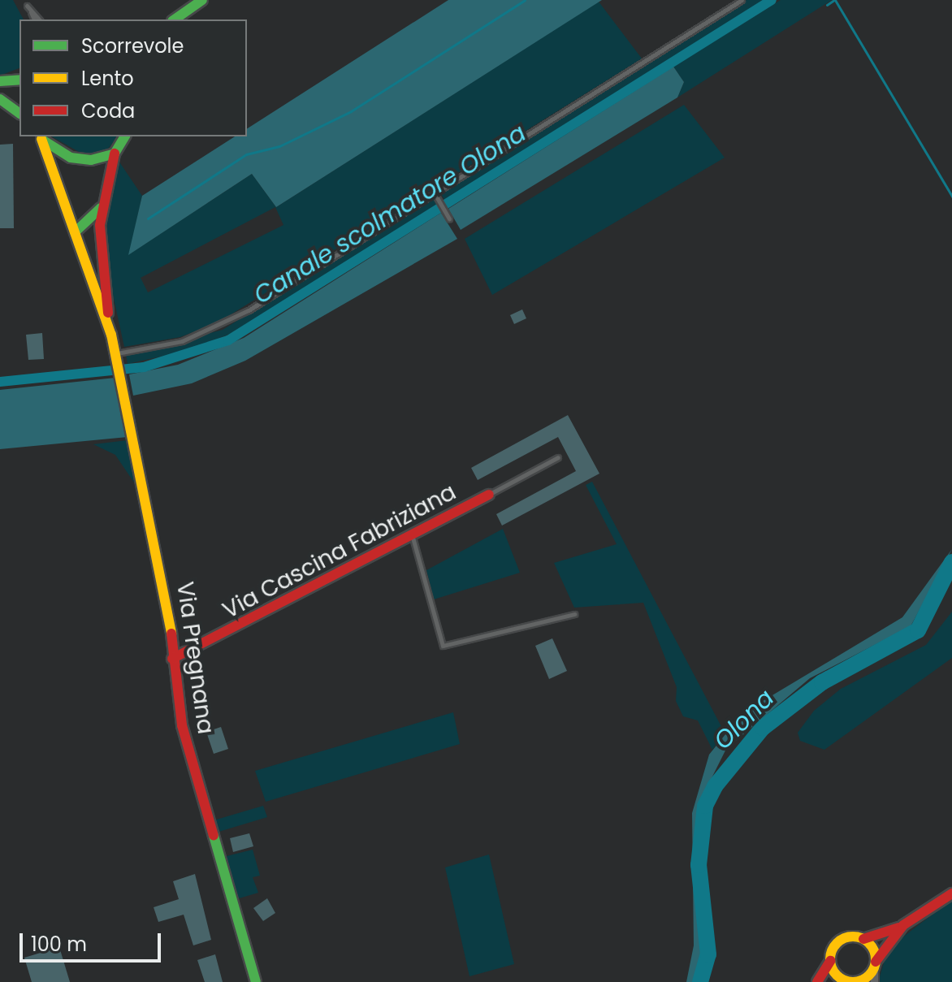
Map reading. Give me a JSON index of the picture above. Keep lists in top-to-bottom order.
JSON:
{
  "streets": {
    "street": ["Via Cascina Fabriziana", "Via Pregnana"]
  },
  "crossings": [
    ["Via Cascina Fabriziana", "Via Pregnana"]
  ],
  "water": ["Canale scolmatore Olona", "Olona"],
  "legend": ["Scorrevole", "Lento", "Coda"],
  "scale_bar": "100 m"
}
